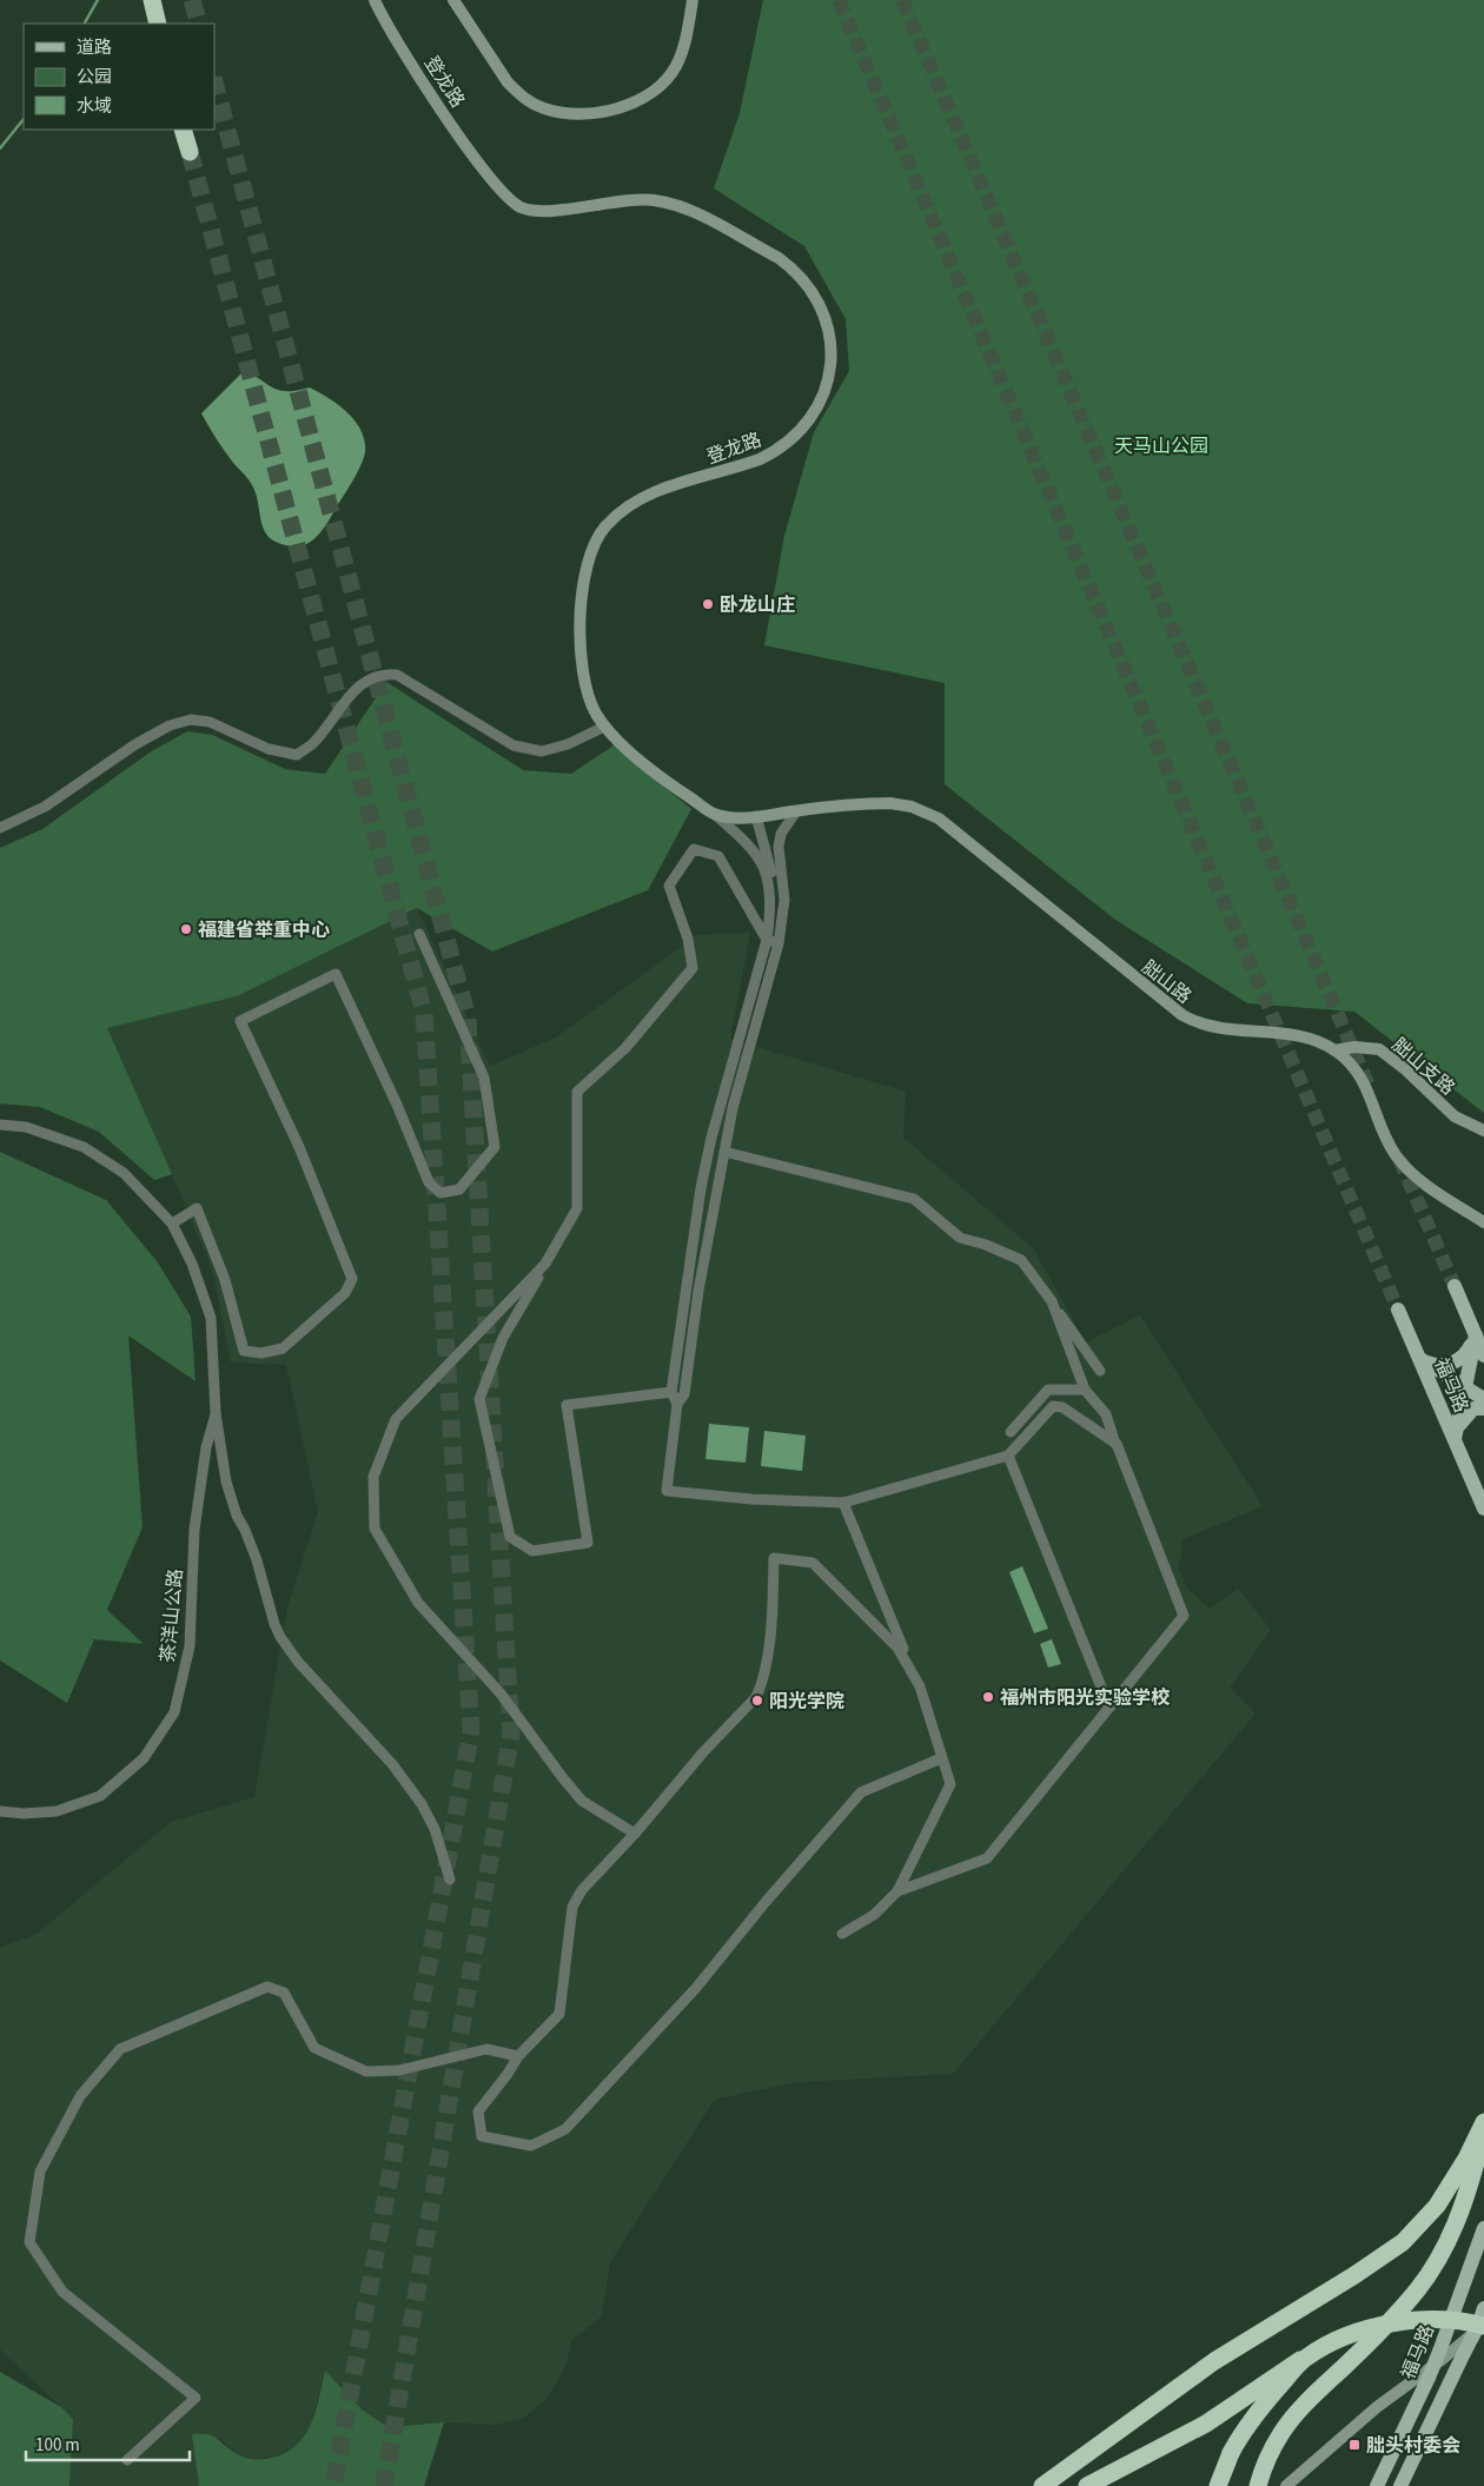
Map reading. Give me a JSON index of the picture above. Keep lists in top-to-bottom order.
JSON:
{
  "streets": {
    "main road": ["福马路"],
    "street": [
      "登龙路",
      "胐山路",
      "胐山支路",
      "茶洋山公路"
    ]
  },
  "crossings": [
    ["登龙路", "胐山路"],
    ["胐山路", "胐山支路"]
  ],
  "parks": ["天马山公园"],
  "places": {
    "other": [
      "卧龙山庄",
      "福建省举重中心",
      "福州市阳光实验学校",
      "阳光学院"
    ],
    "transit": ["胐头村委会"]
  },
  "legend": ["道路", "公园", "水域"],
  "scale_bar": "100 m"
}
